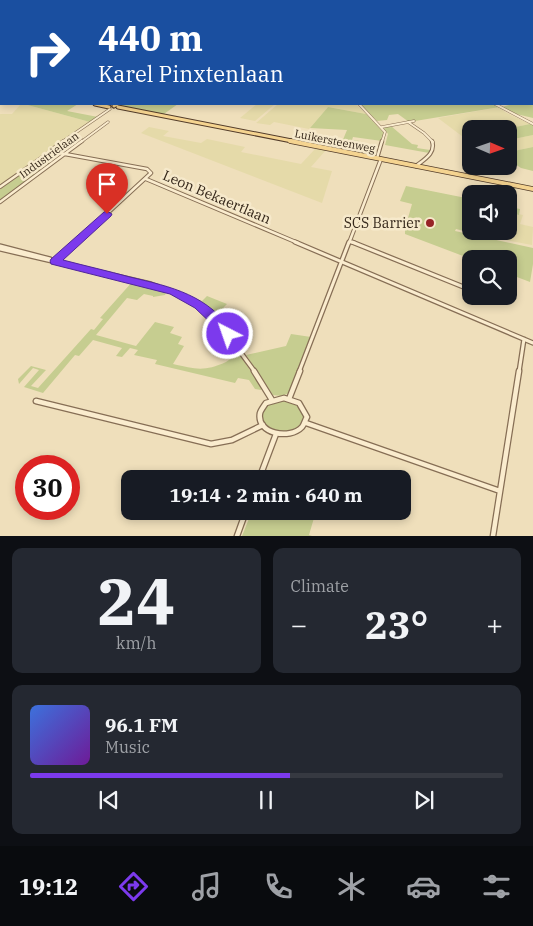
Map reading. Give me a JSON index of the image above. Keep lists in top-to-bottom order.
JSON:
{
  "streets": {
    "main road": ["Luikersteenweg"],
    "street": ["Industrielaan", "Leon Bekaertlaan"]
  },
  "crossings": [
    ["Industrielaan", "Leon Bekaertlaan"]
  ],
  "places": ["SCS Barrier"],
  "north": "right",
  "page": {
    "turn": ["440 m", "Karel Pinxtenlaan"],
    "limit": "30",
    "trip": "19:14 · 2 min · 640 m",
    "tile": [
      ["24", "km/h"],
      "Climate"
    ],
    "heat": ["−", "23°", "+"],
    "song": ["96.1 FM", "Music"],
    "tabs": "19:12"
  }
}
